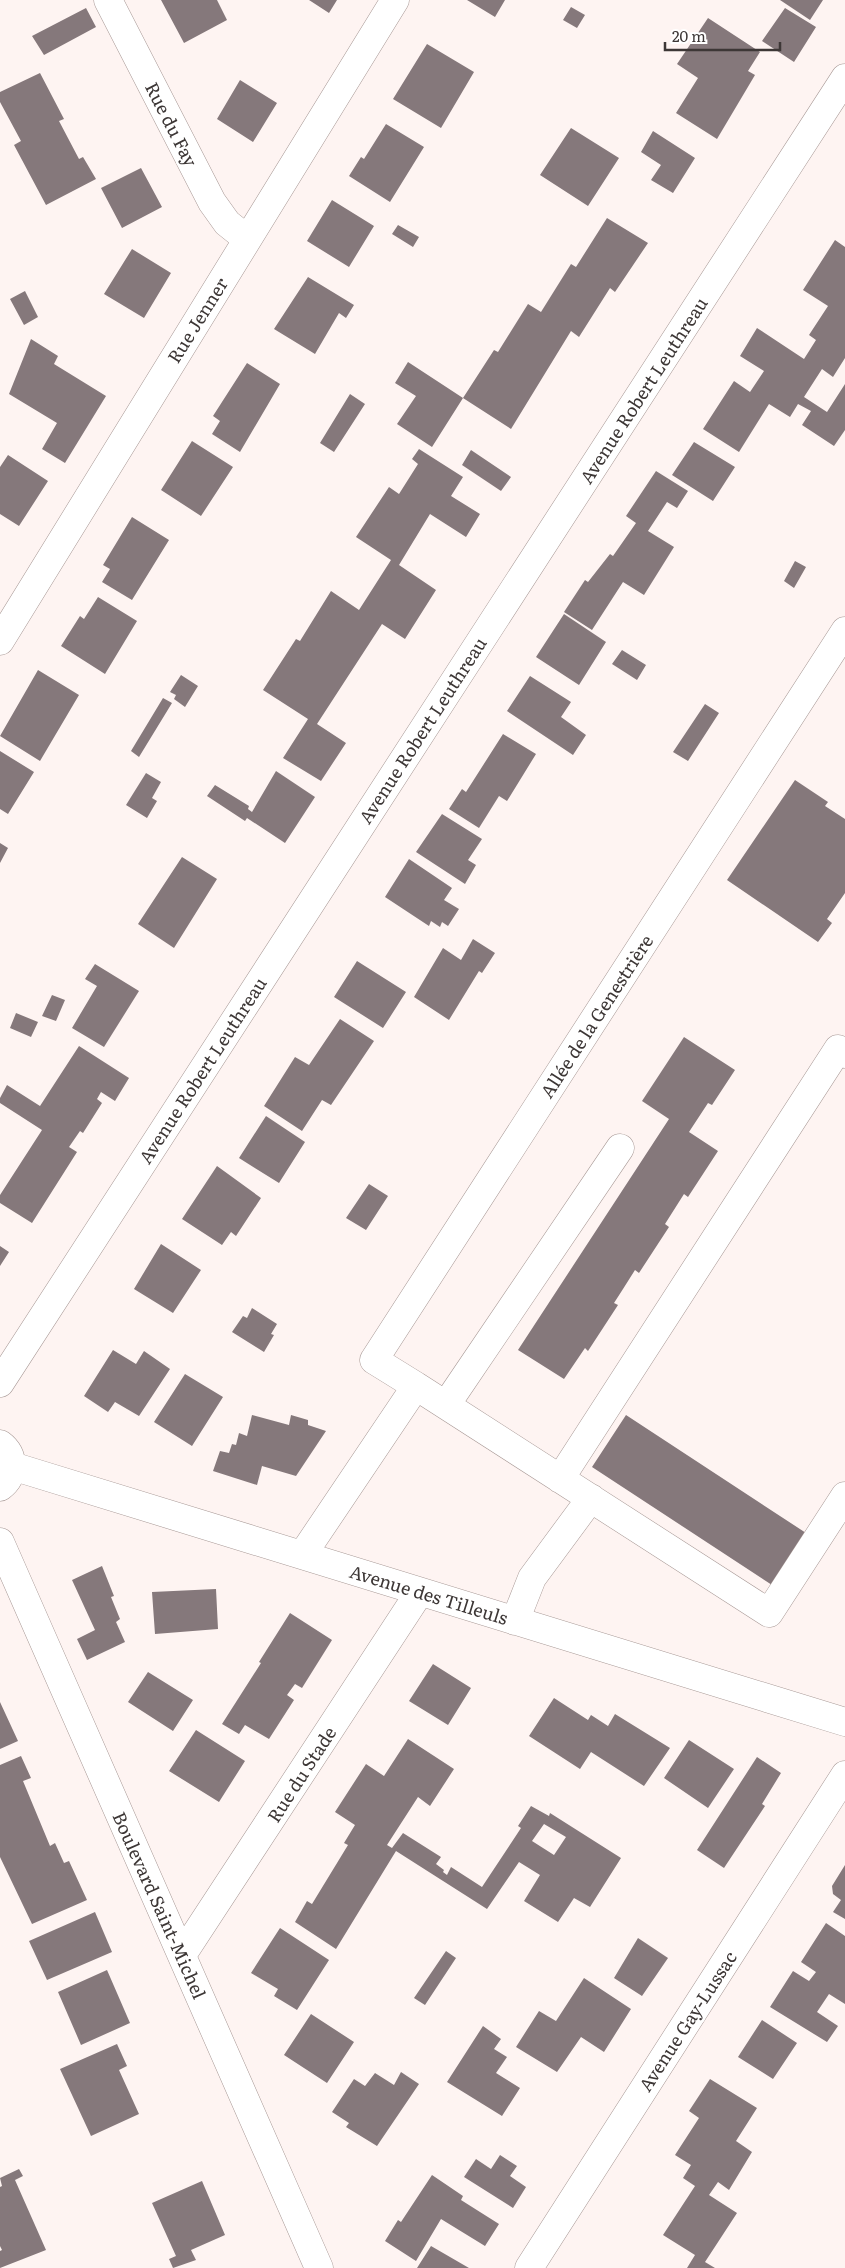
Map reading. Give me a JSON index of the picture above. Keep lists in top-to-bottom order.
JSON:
{
  "streets": {
    "street": [
      "Rue du Fay",
      "Rue Jenner",
      "Avenue Robert Leuthreau",
      "Allée de la Genestrière",
      "Avenue des Tilleuls",
      "Rue du Stade",
      "Boulevard Saint-Michel",
      "Avenue Gay-Lussac"
    ]
  },
  "crossings": [
    ["Rue du Fay", "Rue Jenner"],
    ["Avenue des Tilleuls", "Rue du Stade"],
    ["Rue du Stade", "Boulevard Saint-Michel"]
  ],
  "scale_bar": "20 m"
}
